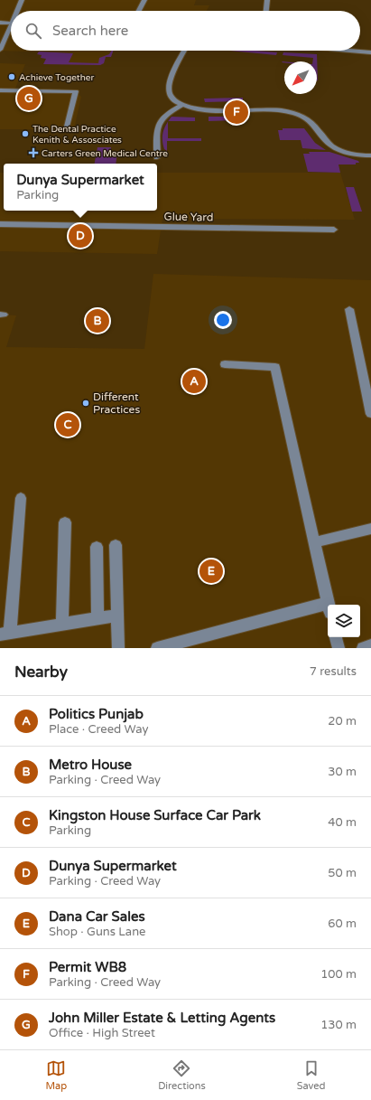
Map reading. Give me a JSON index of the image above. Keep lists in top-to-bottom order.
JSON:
{
  "streets": {
    "street": ["Glue Yard"]
  },
  "places": {
    "other": ["Achieve Together", "The Dental Practice Kenith & Assosciates", "Different Practices"],
    "health": ["Carters Green Medical Centre"]
  },
  "north": "bottom left",
  "page": {
    "search": "Search here",
    "pins": [
      "G",
      "F",
      "D",
      "B",
      "A",
      "C",
      "E"
    ],
    "popup": ["Dunya Supermarket", "Parking"],
    "heading": ["Nearby", "7 results"],
    "list": [
      {
        "mark": "A",
        "name": "Politics Punjab",
        "note": "Place · Creed Way",
        "value": "20 m"
      },
      {
        "mark": "B",
        "name": "Metro House",
        "note": "Parking · Creed Way",
        "value": "30 m"
      },
      {
        "mark": "C",
        "name": "Kingston House Surface Car Park",
        "note": "Parking",
        "value": "40 m"
      },
      {
        "mark": "D",
        "name": "Dunya Supermarket",
        "note": "Parking · Creed Way",
        "value": "50 m"
      },
      {
        "mark": "E",
        "name": "Dana Car Sales",
        "note": "Shop · Guns Lane",
        "value": "60 m"
      },
      {
        "mark": "F",
        "name": "Permit WB8",
        "note": "Parking · Creed Way",
        "value": "100 m"
      },
      {
        "mark": "G",
        "name": "John Miller Estate & Letting Agents",
        "note": "Office · High Street",
        "value": "130 m"
      }
    ],
    "nav": ["Map", "Directions", "Saved"]
  }
}
